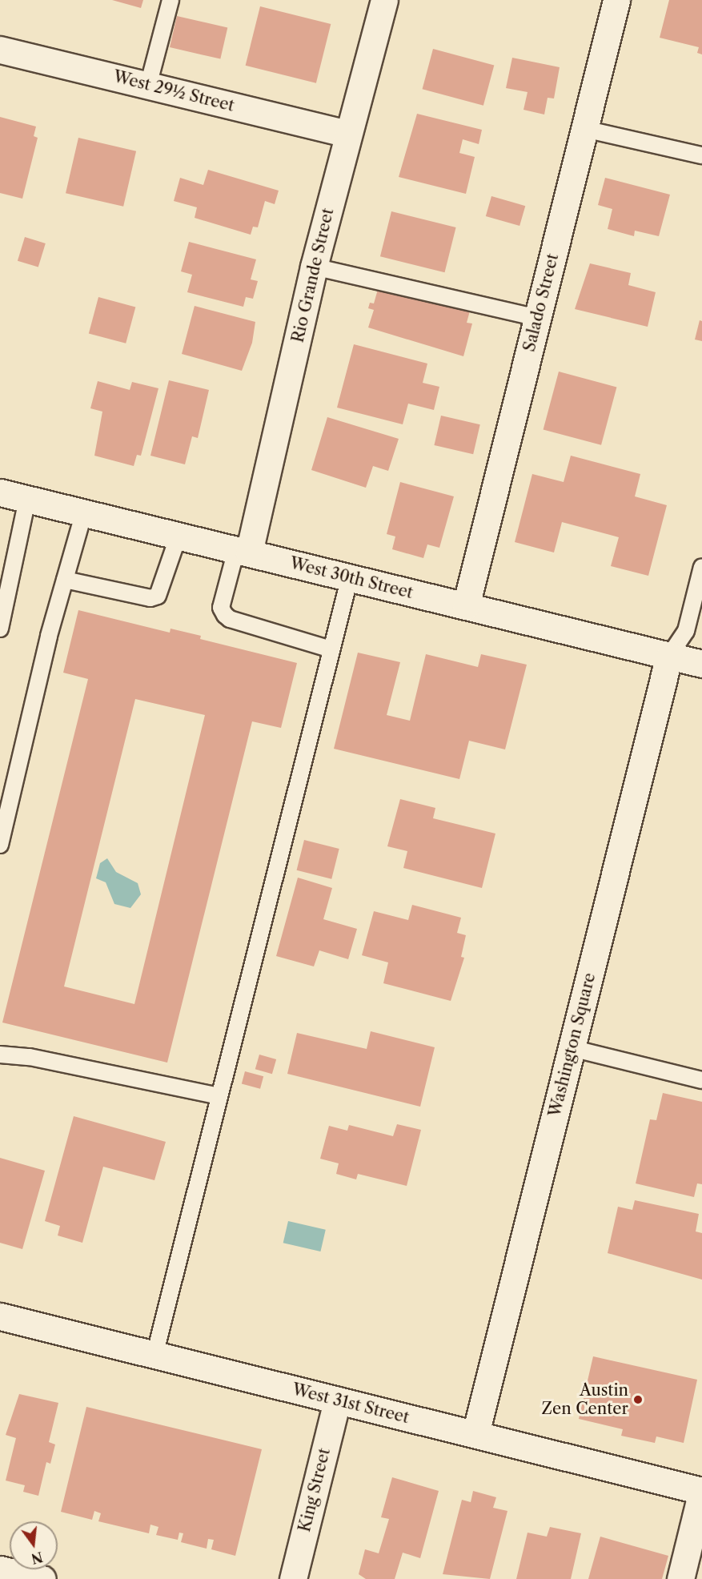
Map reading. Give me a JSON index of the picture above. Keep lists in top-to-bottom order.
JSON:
{
  "streets": {
    "street": [
      "West 29½ Street",
      "Rio Grande Street",
      "Salado Street",
      "West 30th Street",
      "Washington Square",
      "West 31st Street",
      "King Street"
    ]
  },
  "crossings": [
    ["West 29½ Street", "Rio Grande Street"],
    ["Rio Grande Street", "West 30th Street"],
    ["Salado Street", "West 30th Street"],
    ["West 30th Street", "Washington Square"],
    ["Washington Square", "West 31st Street"],
    ["West 31st Street", "King Street"]
  ],
  "places": ["Austin Zen Center"],
  "north": "bottom"
}
